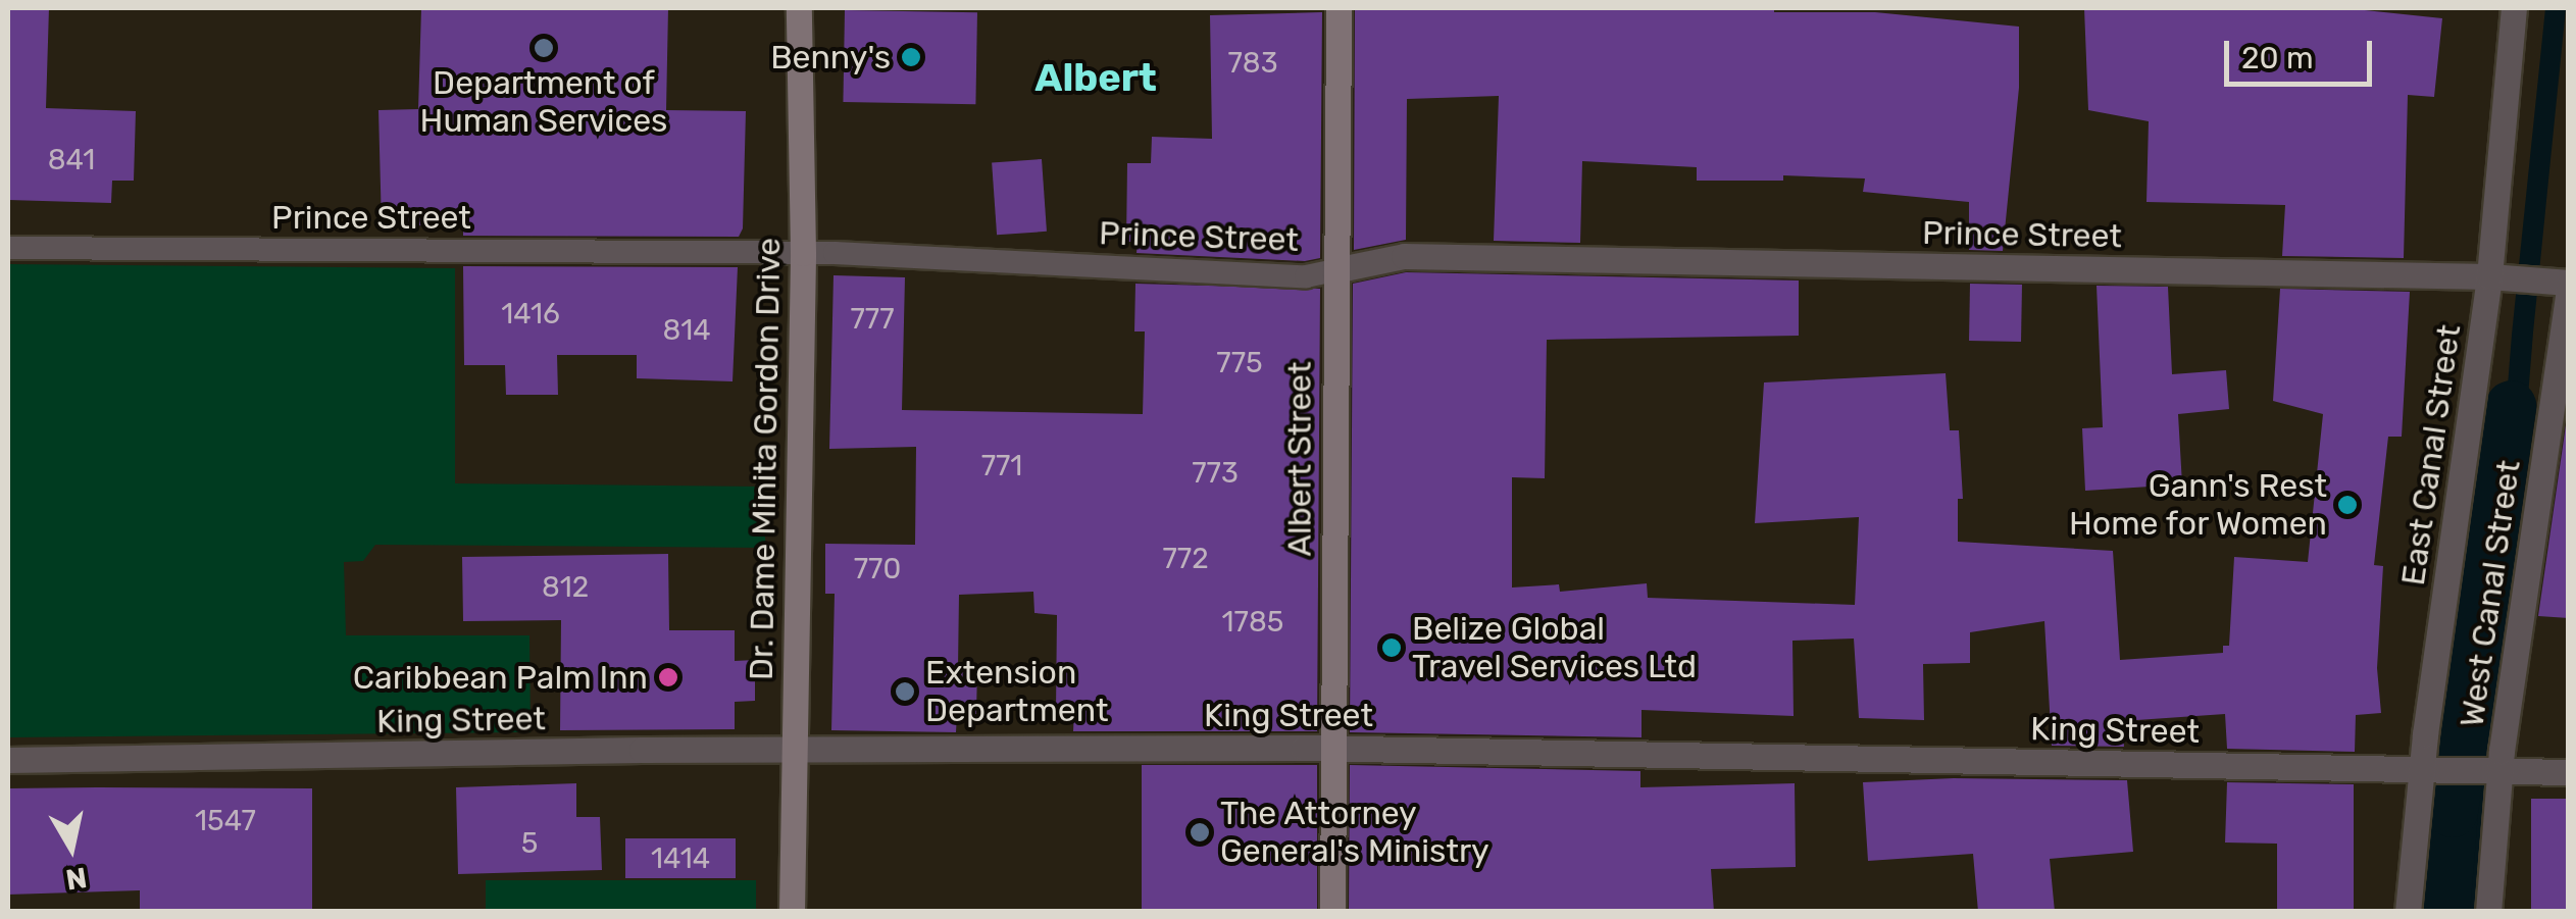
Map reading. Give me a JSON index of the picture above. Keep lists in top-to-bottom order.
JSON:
{
  "streets": {
    "main road": ["Dr. Dame Minita Gordon Drive", "Albert Street"],
    "street": [
      "Prince Street",
      "East Canal Street",
      "West Canal Street",
      "King Street"
    ]
  },
  "crossings": [
    ["Prince Street", "East Canal Street"],
    ["Prince Street", "Dr. Dame Minita Gordon Drive"],
    ["Prince Street", "Albert Street"],
    ["Prince Street", "West Canal Street"],
    ["East Canal Street", "King Street"],
    ["Dr. Dame Minita Gordon Drive", "King Street"],
    ["Albert Street", "King Street"],
    ["West Canal Street", "King Street"]
  ],
  "districts": ["Albert"],
  "places": [
    "Department of Human Services",
    "Benny's",
    "Gann's Rest Home for Women",
    "Belize Global Travel Services Ltd",
    "Caribbean Palm Inn",
    "Extension Department",
    "The Attorney General's Ministry"
  ],
  "house_numbers": [
    "783",
    "841",
    "1416",
    "777",
    "814",
    "775",
    "771",
    "773",
    "772",
    "770",
    "812",
    "1785",
    "1547",
    "5",
    "1414"
  ],
  "scale_bar": "20 m",
  "north": "bottom"
}
